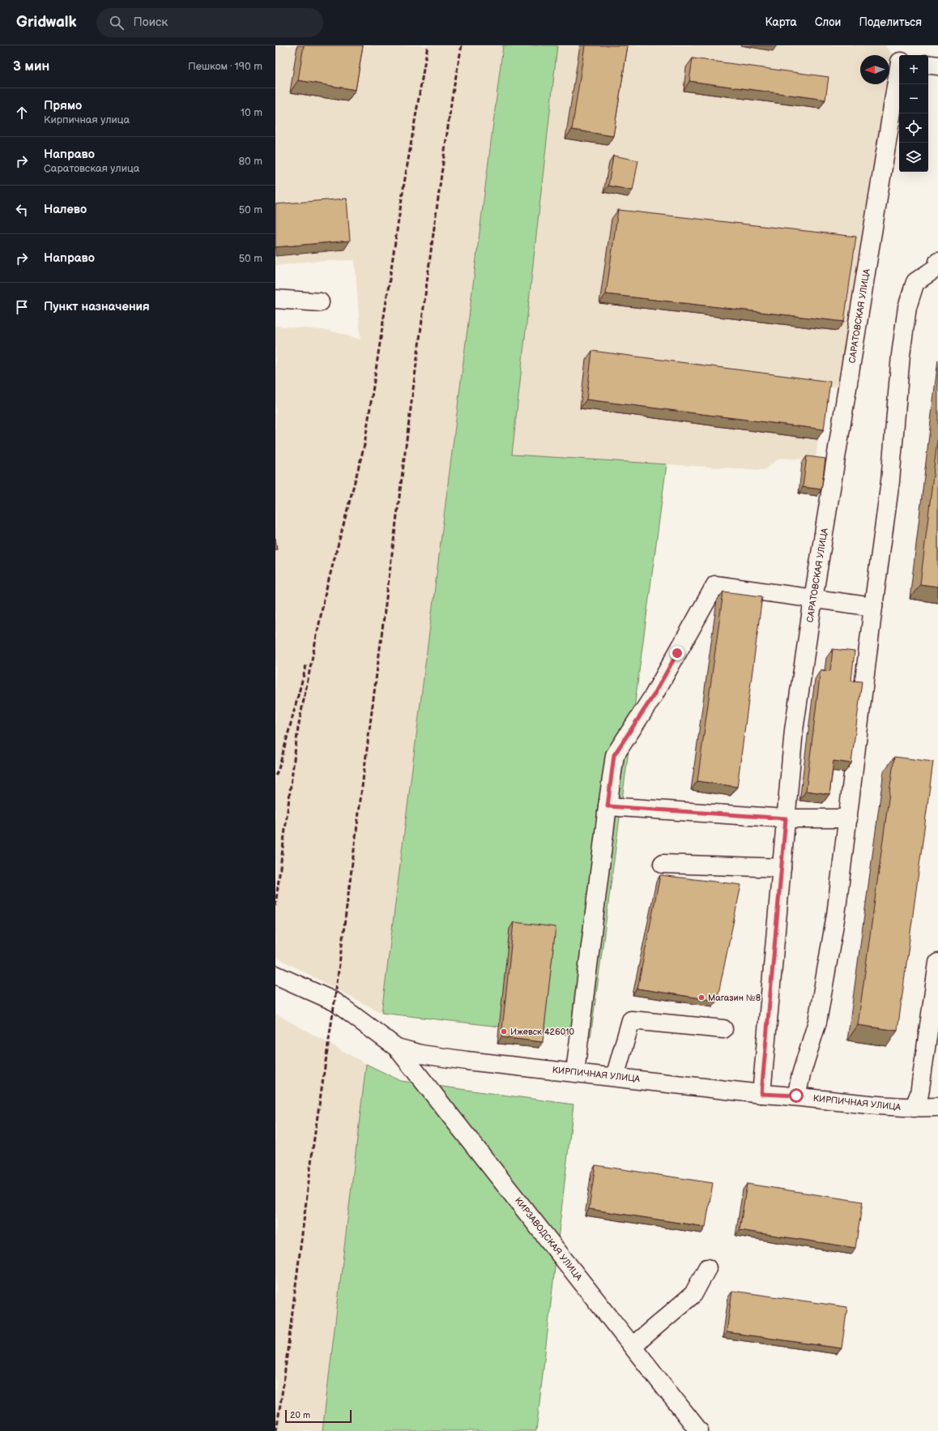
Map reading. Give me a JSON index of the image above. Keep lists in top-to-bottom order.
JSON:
{
  "streets": {
    "street": ["САРАТОВСКАЯ УЛИЦА", "КИРПИЧНАЯ УЛИЦА", "КИРЗАВОДСКАЯ УЛИЦА"]
  },
  "crossings": [
    ["САРАТОВСКАЯ УЛИЦА", "КИРПИЧНАЯ УЛИЦА"],
    ["КИРПИЧНАЯ УЛИЦА", "КИРЗАВОДСКАЯ УЛИЦА"]
  ],
  "places": ["Магазин №8", "Ижевск 426010"],
  "scale_bar": "20 m",
  "north": "left",
  "page": {
    "header": "Gridwalk",
    "search": "Поиск",
    "nav": ["Карта", "Слои", "Поделиться"],
    "heading": ["3 мин", "Пешком · 190 m"],
    "map_buttons": ["+", "−"],
    "list": [
      ["Прямо", "Кирпичная улица", "10 m"],
      ["Направо", "Саратовская улица", "80 m"],
      ["Налево", "50 m"],
      ["Направо", "50 m"],
      "Пункт назначения"
    ],
    "scale": "20 m"
  }
}
